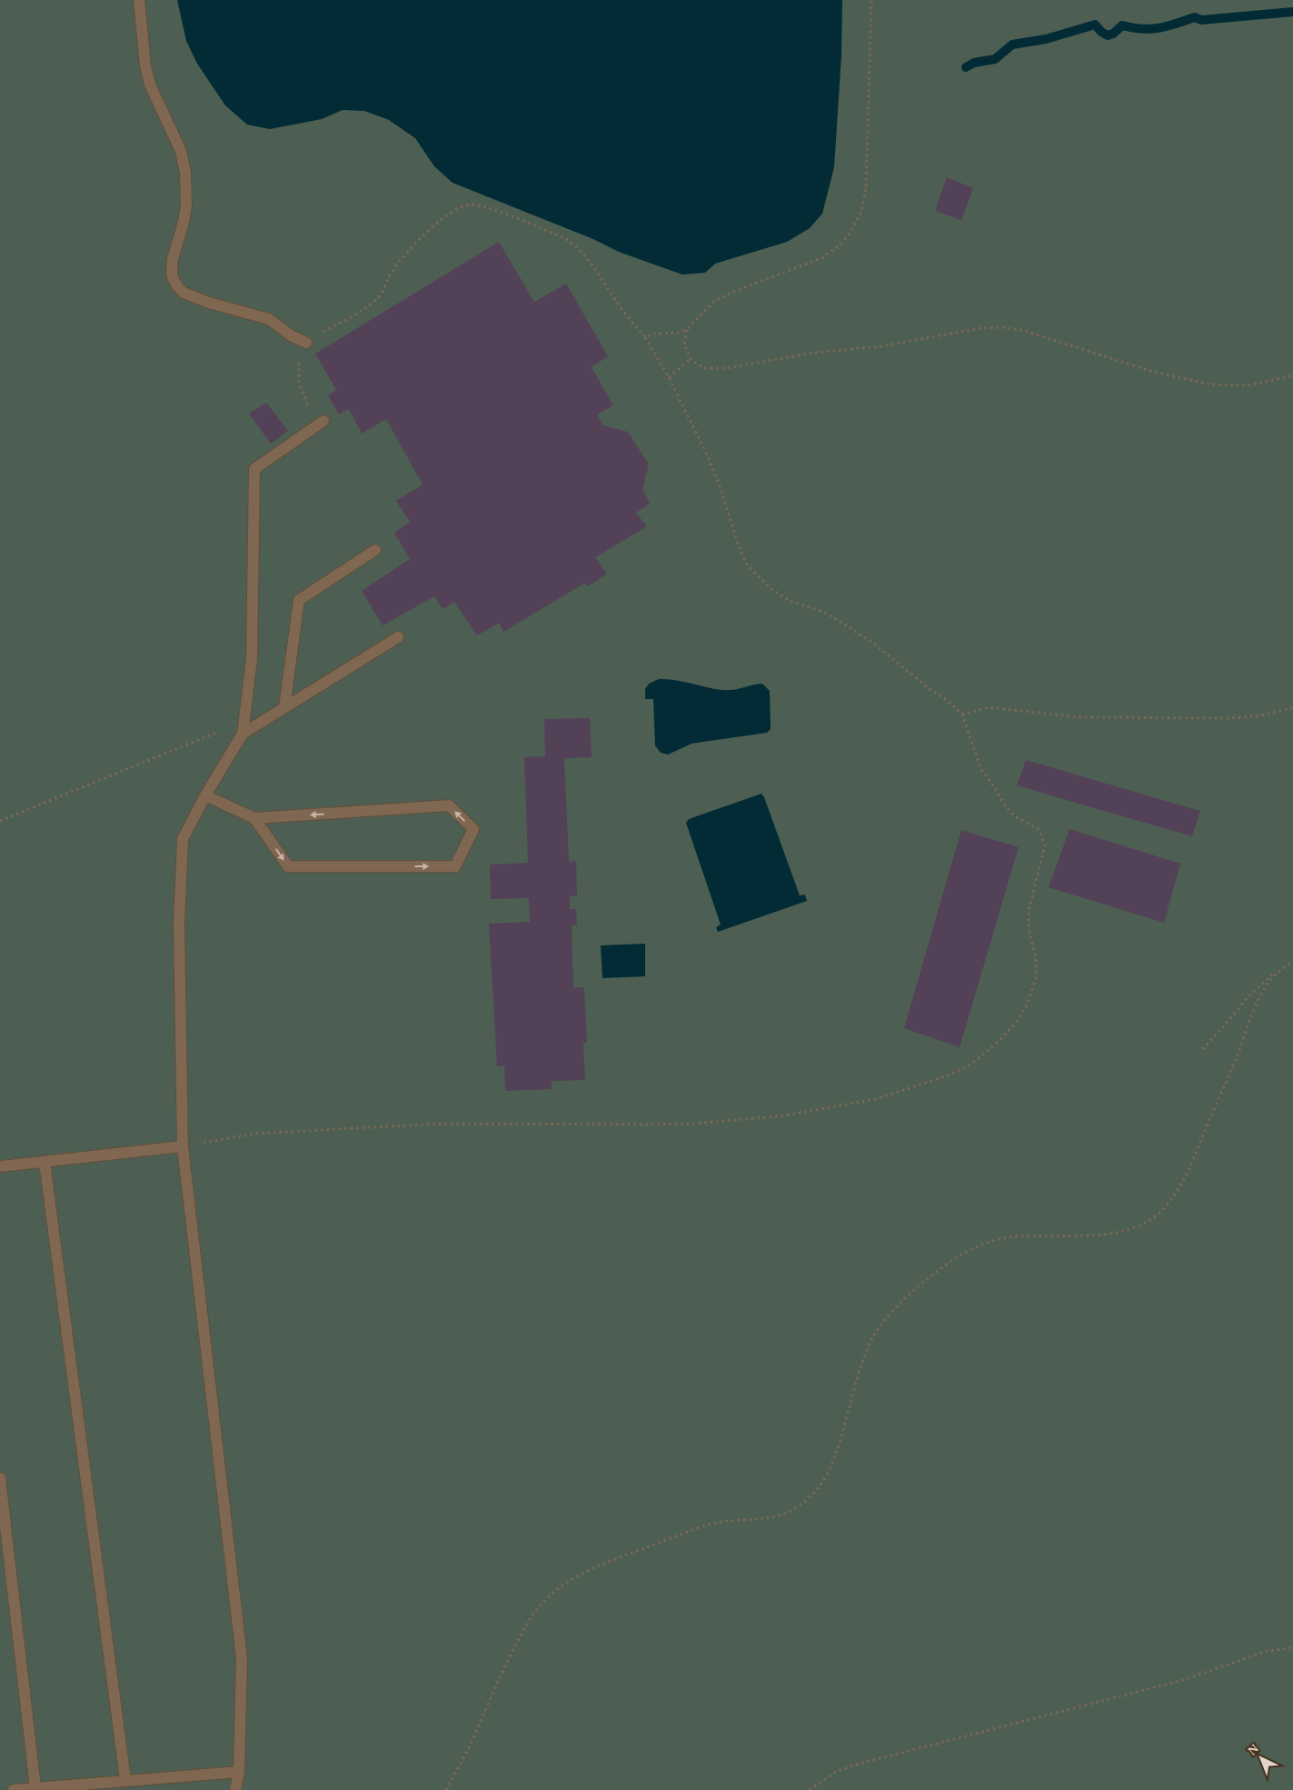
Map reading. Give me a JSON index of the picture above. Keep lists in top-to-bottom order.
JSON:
{
  "north": "top left"
}
